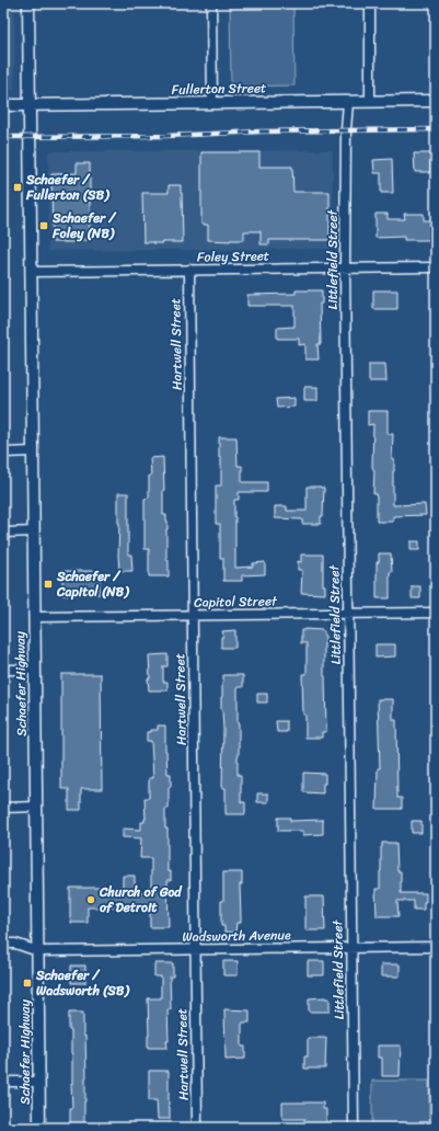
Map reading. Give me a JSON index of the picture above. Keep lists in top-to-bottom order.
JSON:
{
  "streets": {
    "street": [
      "Fullerton Street",
      "Foley Street",
      "Littlefield Street",
      "Hartwell Street",
      "Capitol Street",
      "Schaefer Highway",
      "Wadsworth Avenue"
    ]
  },
  "crossings": [
    ["Fullerton Street", "Littlefield Street"],
    ["Fullerton Street", "Schaefer Highway"],
    ["Foley Street", "Littlefield Street"],
    ["Foley Street", "Hartwell Street"],
    ["Foley Street", "Schaefer Highway"],
    ["Littlefield Street", "Capitol Street"],
    ["Littlefield Street", "Wadsworth Avenue"],
    ["Hartwell Street", "Capitol Street"],
    ["Hartwell Street", "Wadsworth Avenue"],
    ["Capitol Street", "Schaefer Highway"],
    ["Schaefer Highway", "Wadsworth Avenue"]
  ],
  "places": {
    "transit": [
      "Schaefer / Fullerton (SB)",
      "Schaefer / Foley (NB)",
      "Schaefer / Capitol (NB)",
      "Schaefer / Wadsworth (SB)"
    ],
    "other": ["Church of God of Detroit"]
  }
}
